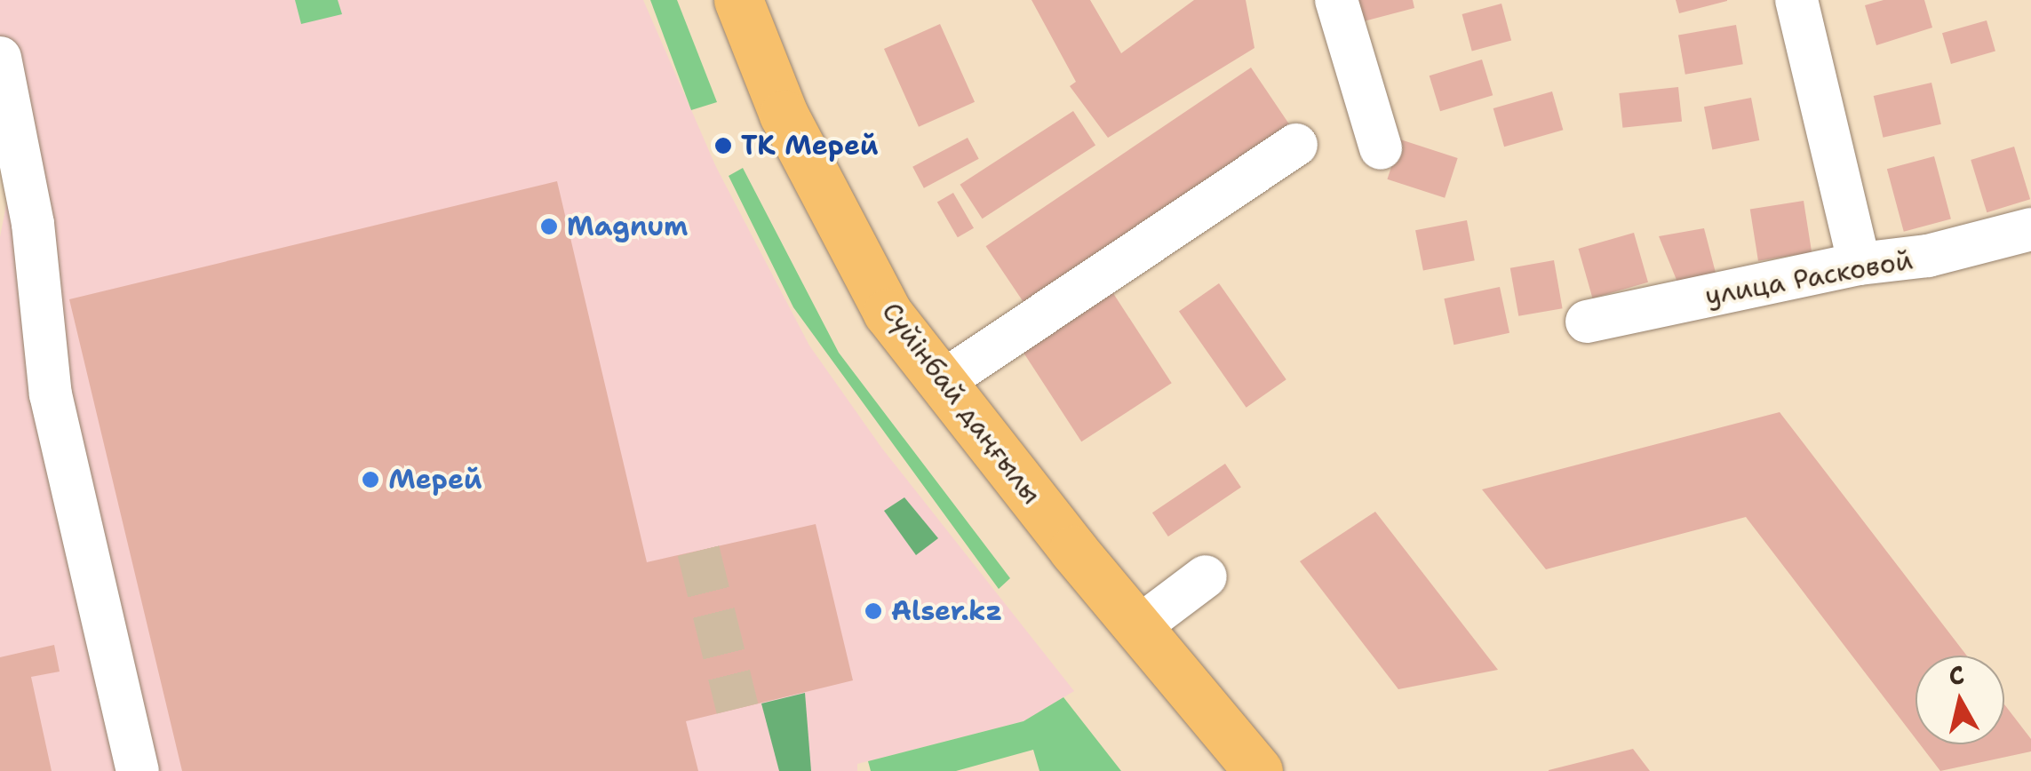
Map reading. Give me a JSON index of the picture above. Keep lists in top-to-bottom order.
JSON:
{
  "streets": {
    "main road": ["Сүйінбай даңғылы"],
    "street": ["улица Расковой"]
  },
  "places": [
    "ТК Мерей",
    "Magnum",
    "Мерей",
    "Alser.kz"
  ],
  "north": "top"
}
